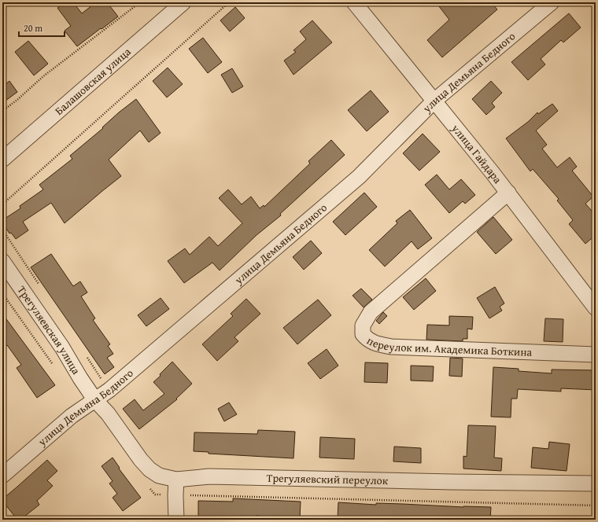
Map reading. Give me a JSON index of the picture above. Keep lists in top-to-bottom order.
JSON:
{
  "streets": {
    "street": [
      "улица Демьяна Бедного",
      "Балашовская улица",
      "улица Гайдара",
      "Трегуляевская улица",
      "переулок им. Академика Боткина",
      "Трегуляевский переулок"
    ]
  },
  "crossings": [
    ["улица Демьяна Бедного", "улица Гайдара"],
    ["улица Демьяна Бедного", "Трегуляевская улица"],
    ["улица Демьяна Бедного", "Трегуляевский переулок"],
    ["улица Гайдара", "переулок им. Академика Боткина"],
    ["Трегуляевская улица", "Трегуляевский переулок"]
  ],
  "scale_bar": "20 m"
}
